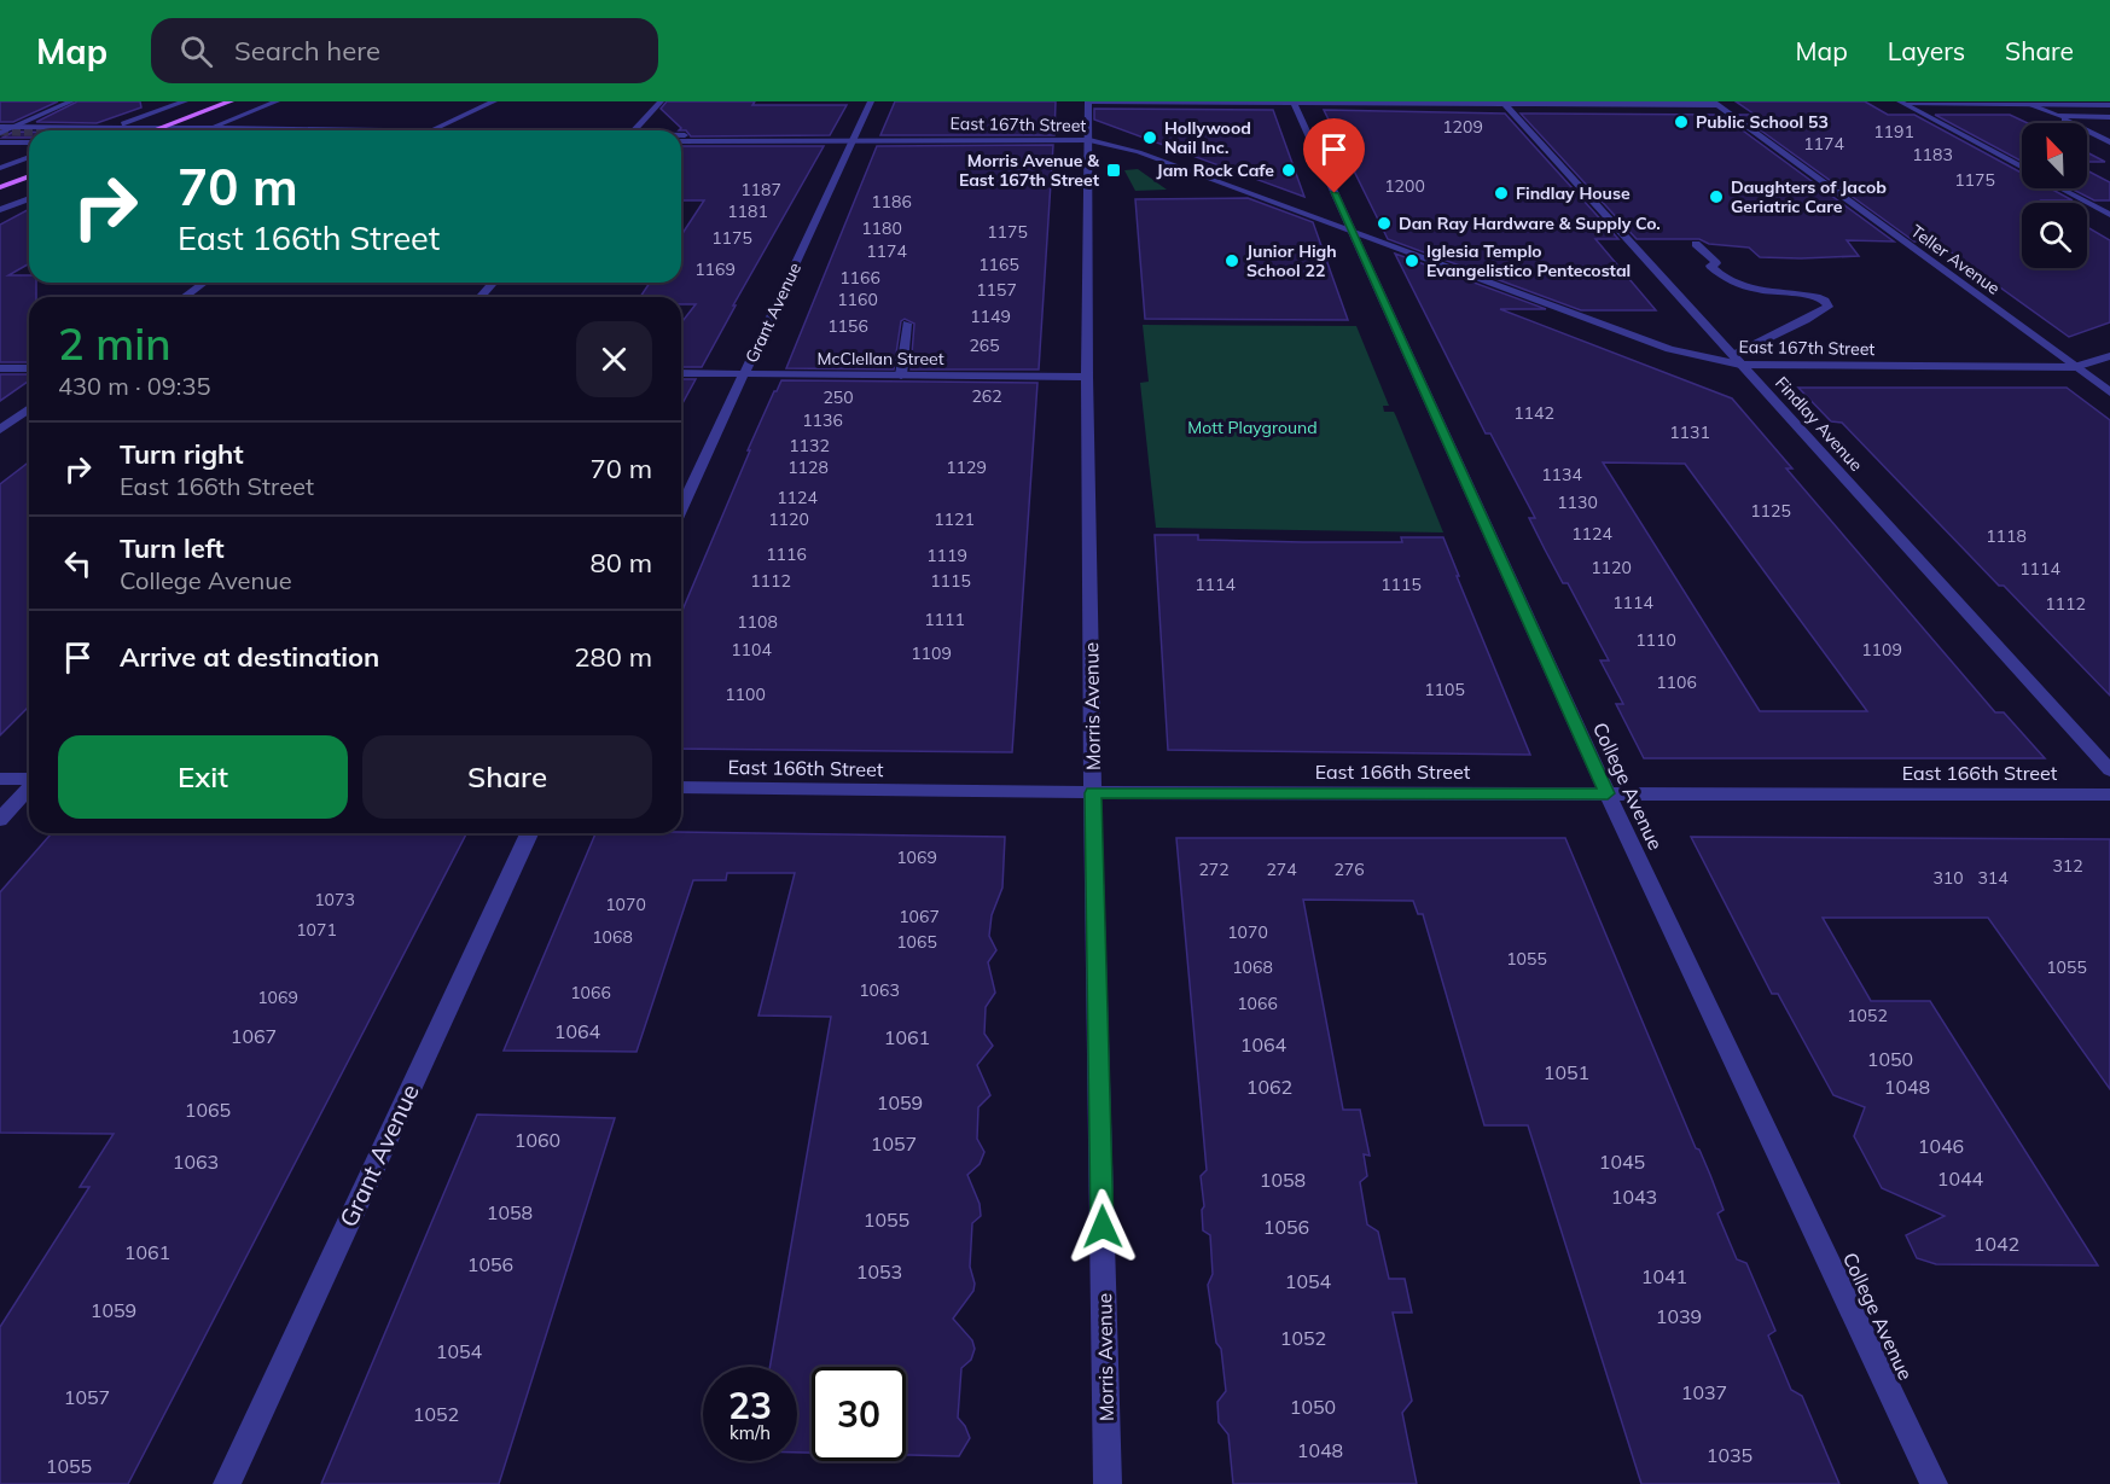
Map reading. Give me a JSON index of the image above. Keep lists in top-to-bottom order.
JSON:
{
  "streets": {
    "street": [
      "East 167th Street",
      "Teller Avenue",
      "Grant Avenue",
      "McClellan Street",
      "Findlay Avenue",
      "Morris Avenue",
      "East 166th Street",
      "College Avenue"
    ]
  },
  "crossings": [
    ["East 167th Street", "Teller Avenue"],
    ["East 167th Street", "Grant Avenue"],
    ["East 167th Street", "Findlay Avenue"],
    ["East 167th Street", "Morris Avenue"],
    ["East 167th Street", "College Avenue"],
    ["Grant Avenue", "McClellan Street"],
    ["McClellan Street", "Morris Avenue"],
    ["Morris Avenue", "East 166th Street"],
    ["East 166th Street", "College Avenue"]
  ],
  "parks": ["Mott Playground"],
  "places": {
    "other": [
      "Public School 53",
      "Hollywood Nail Inc.",
      "Jam Rock Cafe",
      "Findlay House",
      "Daughters of Jacob Geriatric Care",
      "Dan Ray Hardware & Supply Co.",
      "Junior High School 22",
      "Iglesia Templo Evangelistico Pentecostal"
    ],
    "transit": ["Morris Avenue & East 167th Street"]
  },
  "house_numbers": [
    "1209",
    "1191",
    "1174",
    "1183",
    "1175",
    "1200",
    "1187",
    "1186",
    "1181",
    "1180",
    "1175",
    "1175",
    "1174",
    "1165",
    "1169",
    "1166",
    "1157",
    "1160",
    "1149",
    "1156",
    "265",
    "262",
    "250",
    "1142",
    "1136",
    "1131",
    "1132",
    "1128",
    "1129",
    "1134",
    "1124",
    "1130",
    "1125",
    "1120",
    "1121",
    "1124",
    "1118",
    "1116",
    "1119",
    "1120",
    "1114",
    "1112",
    "1115",
    "1114",
    "1115",
    "1114",
    "1112",
    "1111",
    "1108",
    "1110",
    "1104",
    "1109",
    "1109",
    "1106",
    "1105",
    "1100",
    "1069",
    "312",
    "272",
    "274",
    "276",
    "310",
    "314",
    "1073",
    "1070",
    "1067",
    "1071",
    "1070",
    "1068",
    "1065",
    "1055",
    "1068",
    "1055",
    "1063",
    "1066",
    "1069",
    "1066",
    "1052",
    "1064",
    "1067",
    "1061",
    "1064",
    "1050",
    "1051",
    "1062",
    "1048",
    "1059",
    "1065",
    "1060",
    "1057",
    "1046",
    "1063",
    "1045",
    "1044",
    "1058",
    "1043",
    "1058",
    "1055",
    "1056",
    "1042",
    "1061",
    "1056",
    "1053",
    "1041",
    "1054",
    "1059",
    "1039",
    "1052",
    "1054",
    "1037",
    "1057",
    "1050",
    "1052",
    "1048",
    "1035",
    "1055"
  ],
  "north": "top left",
  "page": {
    "header": "Map",
    "search": "Search here",
    "nav": ["Map", "Layers", "Share"],
    "turn": ["70 m", "East 166th Street"],
    "heading": ["2 min", "430 m · 09:35"],
    "list": [
      {
        "name": "Turn right",
        "note": "East 166th Street",
        "value": "70 m"
      },
      {
        "name": "Turn left",
        "note": "College Avenue",
        "value": "80 m"
      },
      {
        "name": "Arrive at destination",
        "value": "280 m"
      }
    ],
    "buttons": ["Exit", "Share"],
    "speed": "23 km/h",
    "limit": "30"
  }
}
